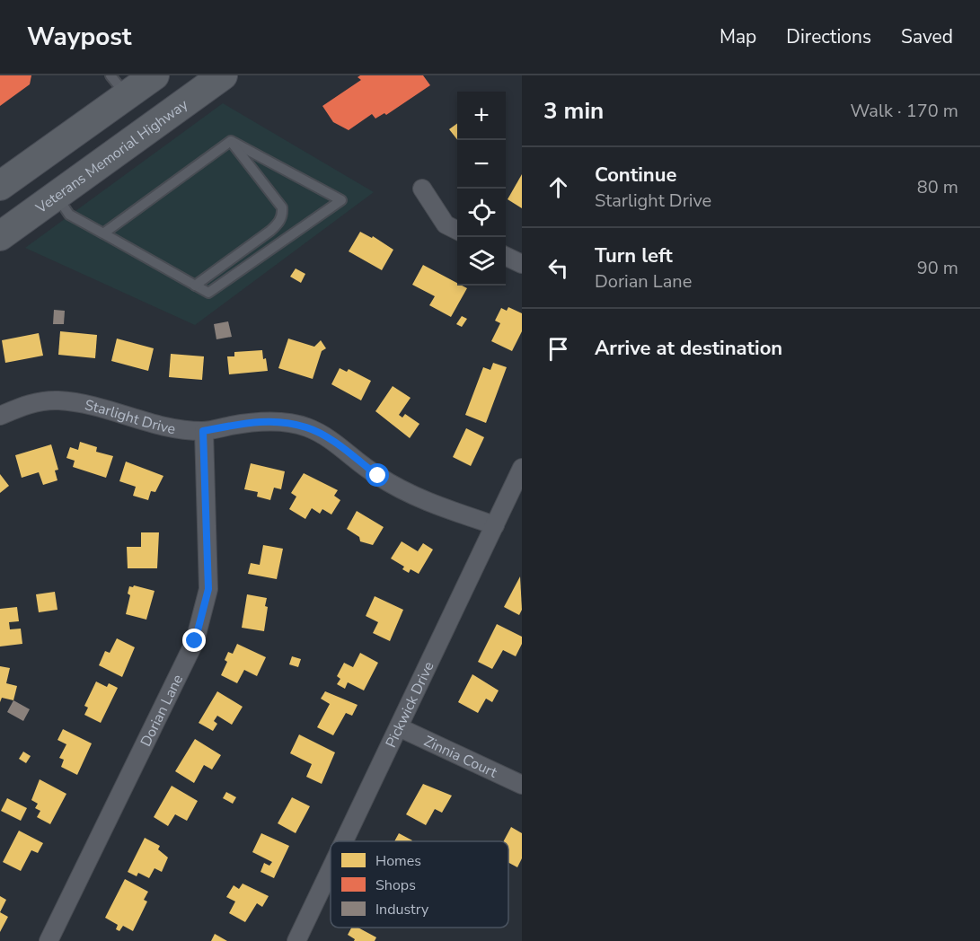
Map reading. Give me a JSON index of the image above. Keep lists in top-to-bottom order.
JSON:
{
  "streets": {
    "main road": ["Veterans Memorial Highway"],
    "street": [
      "Starlight Drive",
      "Pickwick Drive",
      "Dorian Lane",
      "Zinnia Court"
    ]
  },
  "crossings": [
    ["Starlight Drive", "Pickwick Drive"],
    ["Starlight Drive", "Dorian Lane"],
    ["Pickwick Drive", "Zinnia Court"]
  ],
  "legend": ["Homes", "Shops", "Industry"],
  "page": {
    "header": "Waypost",
    "nav": ["Map", "Directions", "Saved"],
    "heading": ["3 min", "Walk · 170 m"],
    "map_buttons": ["+", "−"],
    "list": [
      ["Continue", "Starlight Drive", "80 m"],
      ["Turn left", "Dorian Lane", "90 m"],
      "Arrive at destination"
    ]
  }
}
